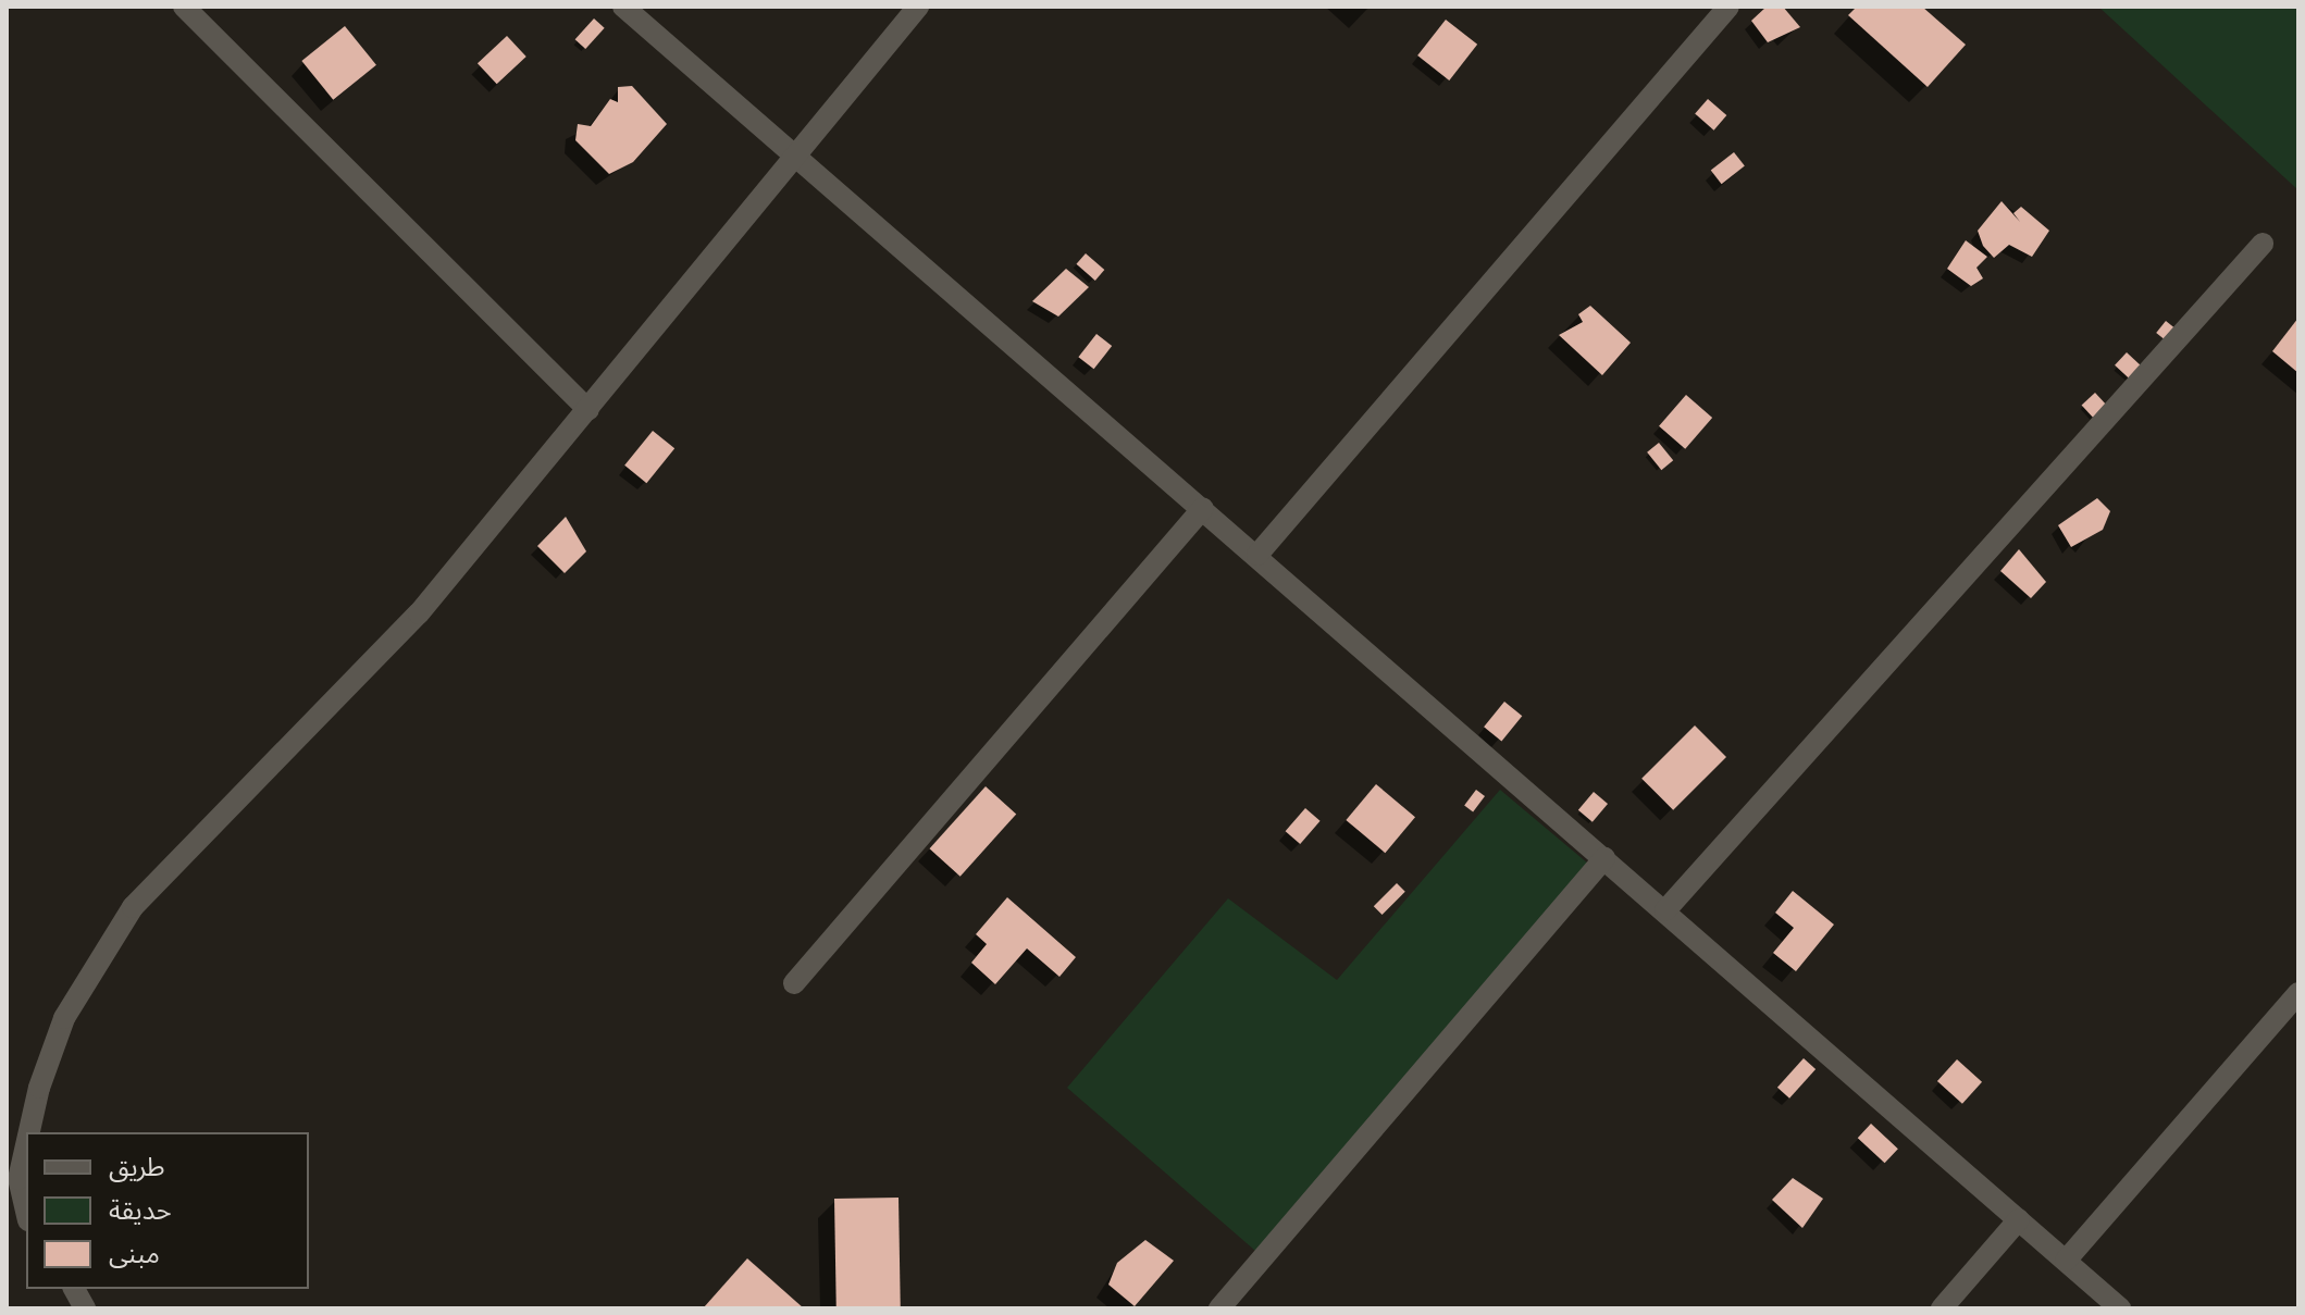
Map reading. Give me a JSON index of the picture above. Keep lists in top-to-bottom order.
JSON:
{
  "legend": ["طريق", "حديقة", "مبنى"]
}
